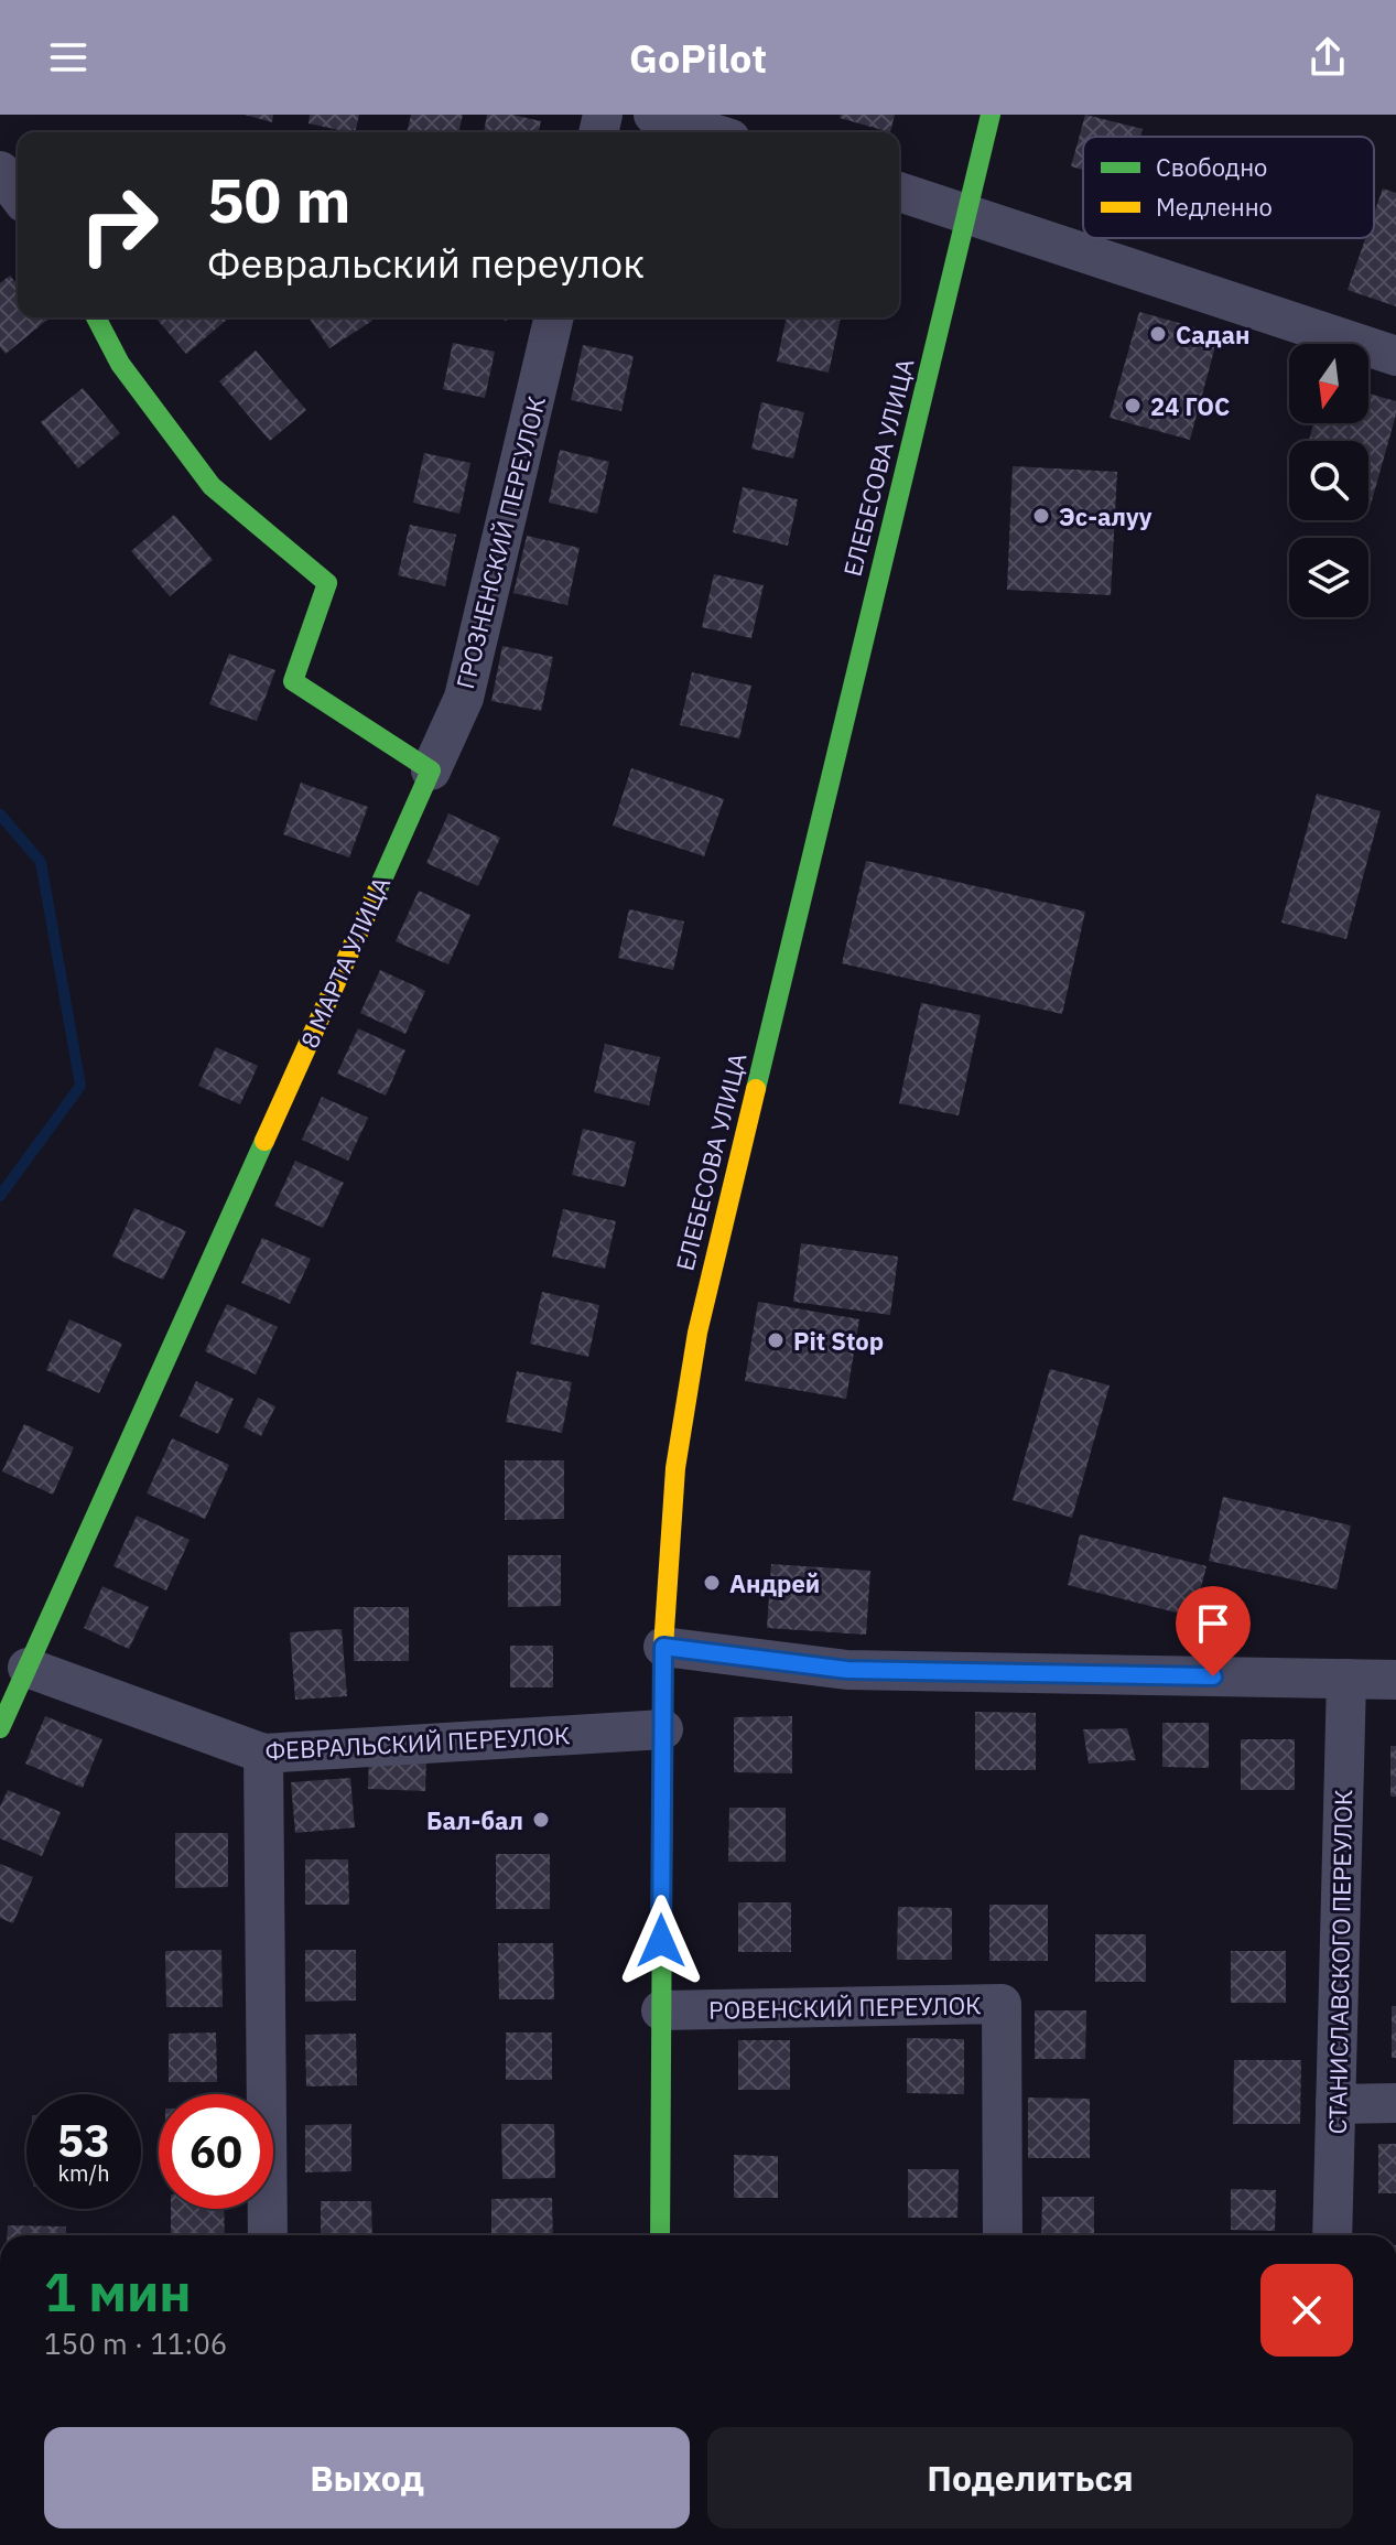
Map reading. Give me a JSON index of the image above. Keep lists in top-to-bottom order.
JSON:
{
  "streets": {
    "main road": ["ЕЛЕБЕСОВА УЛИЦА", "8 МАРТА УЛИЦА"],
    "street": [
      "ГРОЗНЕНСКИЙ ПЕРЕУЛОК",
      "ФЕВРАЛЬСКИЙ ПЕРЕУЛОК",
      "СТАНИСЛАВСКОГО ПЕРЕУЛОК",
      "РОВЕНСКИЙ ПЕРЕУЛОК"
    ]
  },
  "crossings": [
    ["ЕЛЕБЕСОВА УЛИЦА", "ФЕВРАЛЬСКИЙ ПЕРЕУЛОК"],
    ["ЕЛЕБЕСОВА УЛИЦА", "РОВЕНСКИЙ ПЕРЕУЛОК"],
    ["ГРОЗНЕНСКИЙ ПЕРЕУЛОК", "8 МАРТА УЛИЦА"],
    ["8 МАРТА УЛИЦА", "ФЕВРАЛЬСКИЙ ПЕРЕУЛОК"]
  ],
  "places": [
    "Садан",
    "24 ГОС",
    "Эс-алуу",
    "Pit Stop",
    "Андрей",
    "Бал-бал"
  ],
  "legend": ["Свободно", "Медленно"],
  "north": "bottom",
  "page": {
    "header": "GoPilot",
    "turn": ["50 m", "Февральский переулок"],
    "speed": "53 km/h",
    "limit": "60",
    "heading": ["1 мин", "150 m · 11:06"],
    "buttons": ["Выход", "Поделиться"]
  }
}
